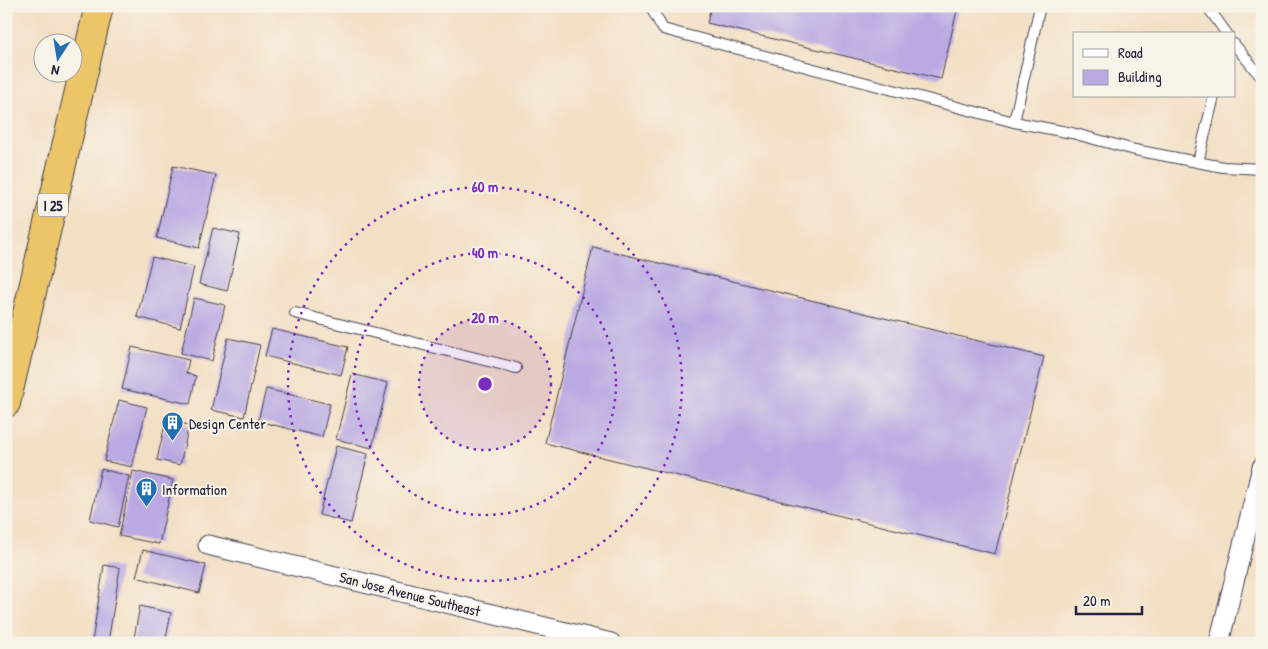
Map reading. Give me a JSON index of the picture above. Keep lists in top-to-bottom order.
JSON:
{
  "streets": {
    "highway": ["I 25"],
    "street": ["San Jose Avenue Southeast"]
  },
  "places": {
    "building": ["Design Center", "Information"]
  },
  "legend": ["Road", "Building"],
  "scale_bar": "20 m",
  "north": "bottom",
  "rings": ["60 m", "40 m", "20 m"]
}
